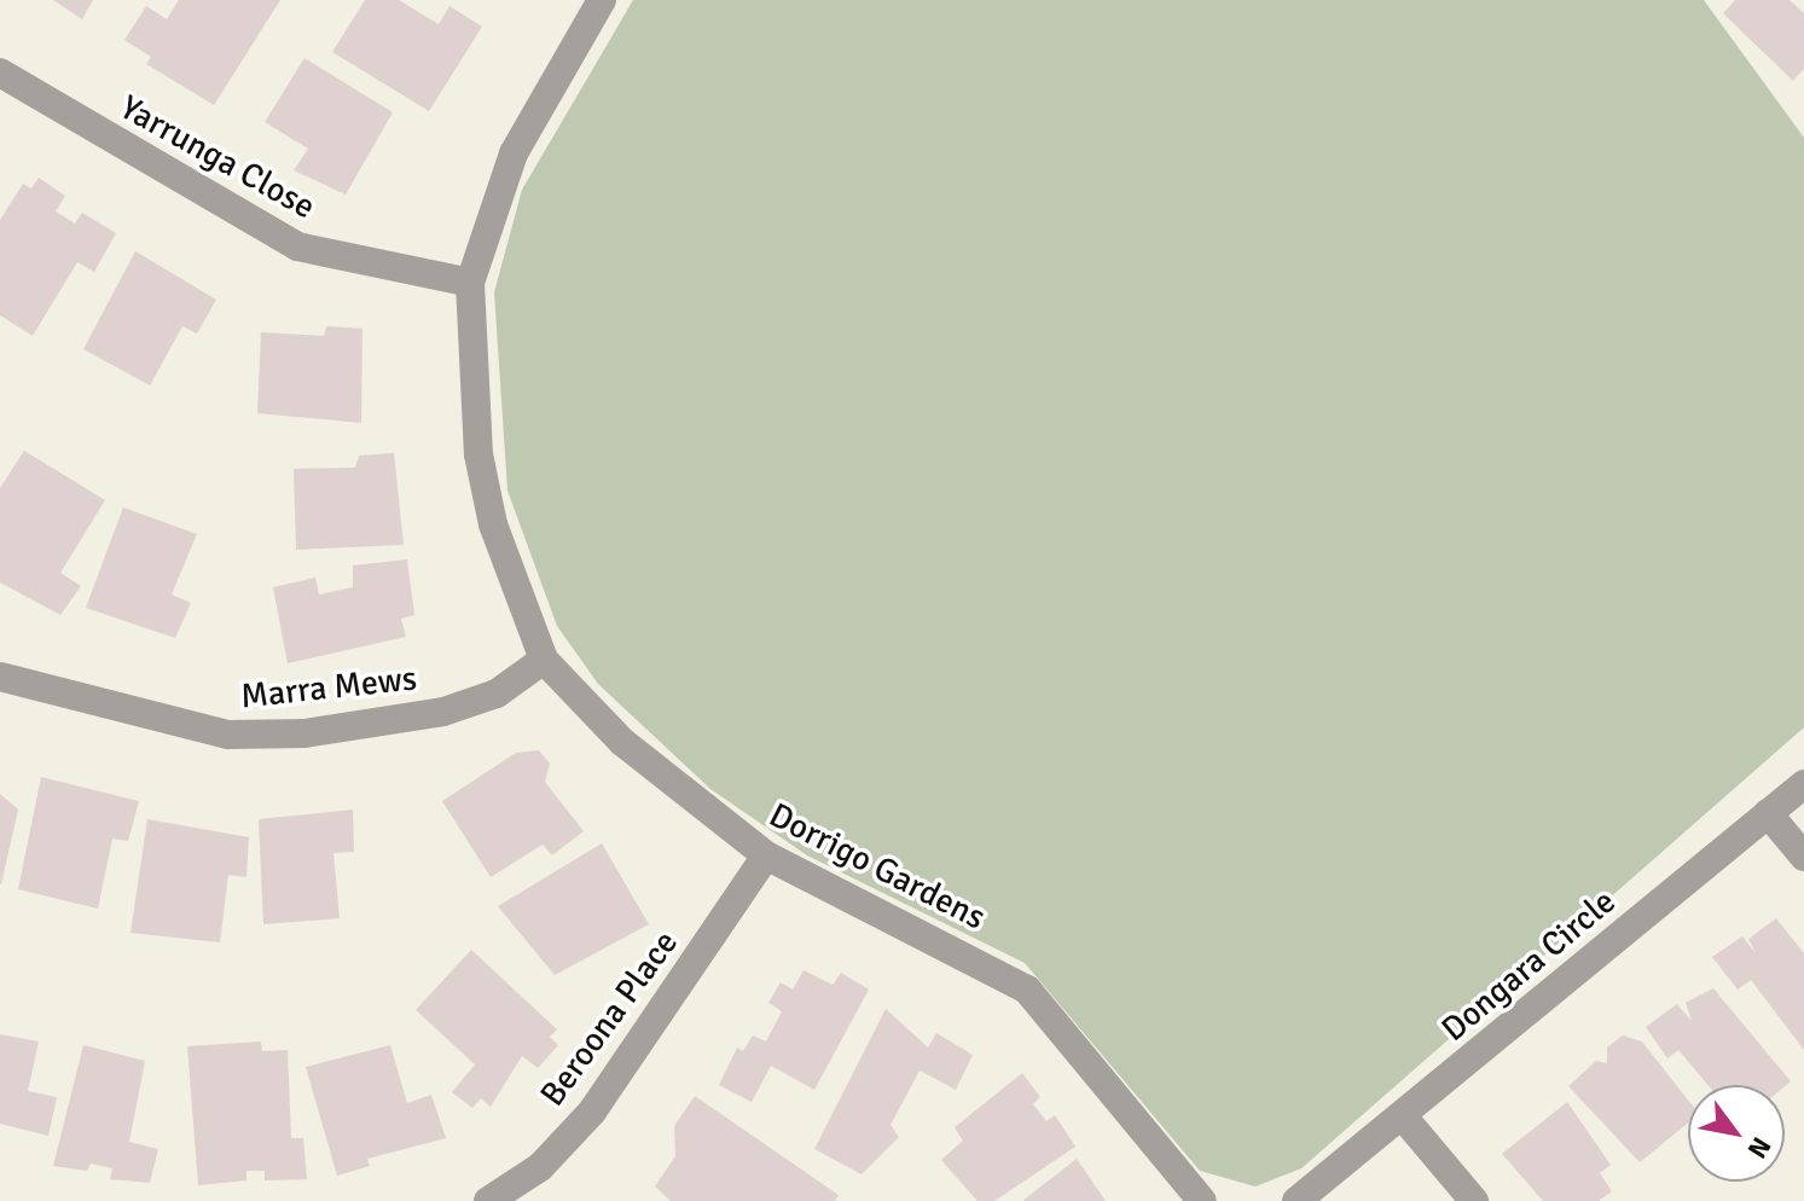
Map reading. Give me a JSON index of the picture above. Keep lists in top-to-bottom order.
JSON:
{
  "streets": {
    "street": [
      "Yarrunga Close",
      "Marra Mews",
      "Dorrigo Gardens",
      "Dongara Circle",
      "Beroona Place"
    ]
  },
  "crossings": [
    ["Yarrunga Close", "Dorrigo Gardens"],
    ["Marra Mews", "Dorrigo Gardens"],
    ["Dorrigo Gardens", "Beroona Place"]
  ],
  "north": "bottom right"
}
